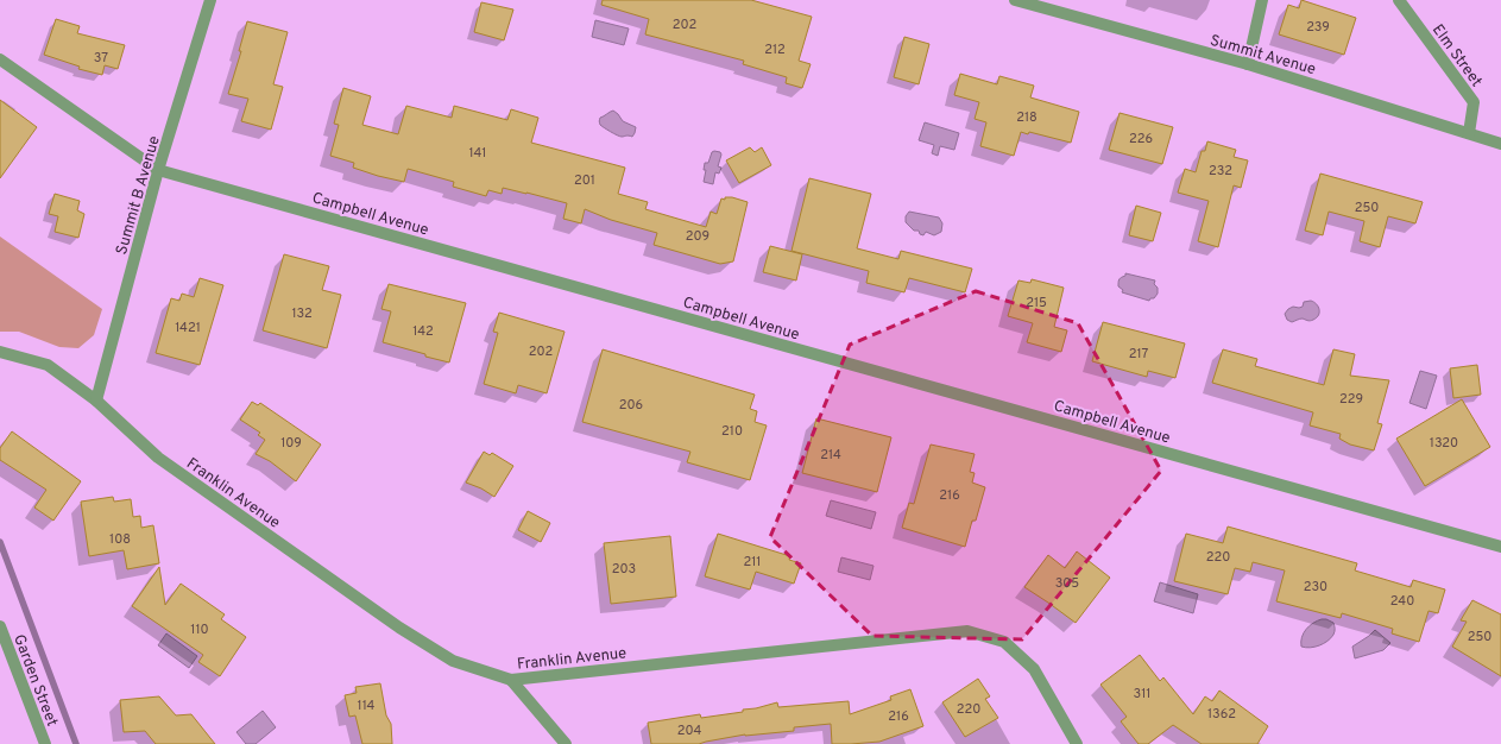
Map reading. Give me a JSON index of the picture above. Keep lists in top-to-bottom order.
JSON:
{
  "streets": {
    "street": [
      "Summit Avenue",
      "Elm Street",
      "Summit B Avenue",
      "Campbell Avenue",
      "Franklin Avenue",
      "Garden Street"
    ]
  },
  "crossings": [
    ["Summit Avenue", "Elm Street"],
    ["Summit B Avenue", "Campbell Avenue"],
    ["Summit B Avenue", "Franklin Avenue"]
  ],
  "house_numbers": [
    "202",
    "239",
    "212",
    "37",
    "218",
    "226",
    "141",
    "232",
    "201",
    "250",
    "209",
    "215",
    "132",
    "1421",
    "142",
    "202",
    "217",
    "229",
    "206",
    "210",
    "109",
    "1320",
    "214",
    "216",
    "108",
    "220",
    "211",
    "203",
    "305",
    "230",
    "240",
    "110",
    "250",
    "311",
    "114",
    "220",
    "1362",
    "216",
    "204"
  ]
}
